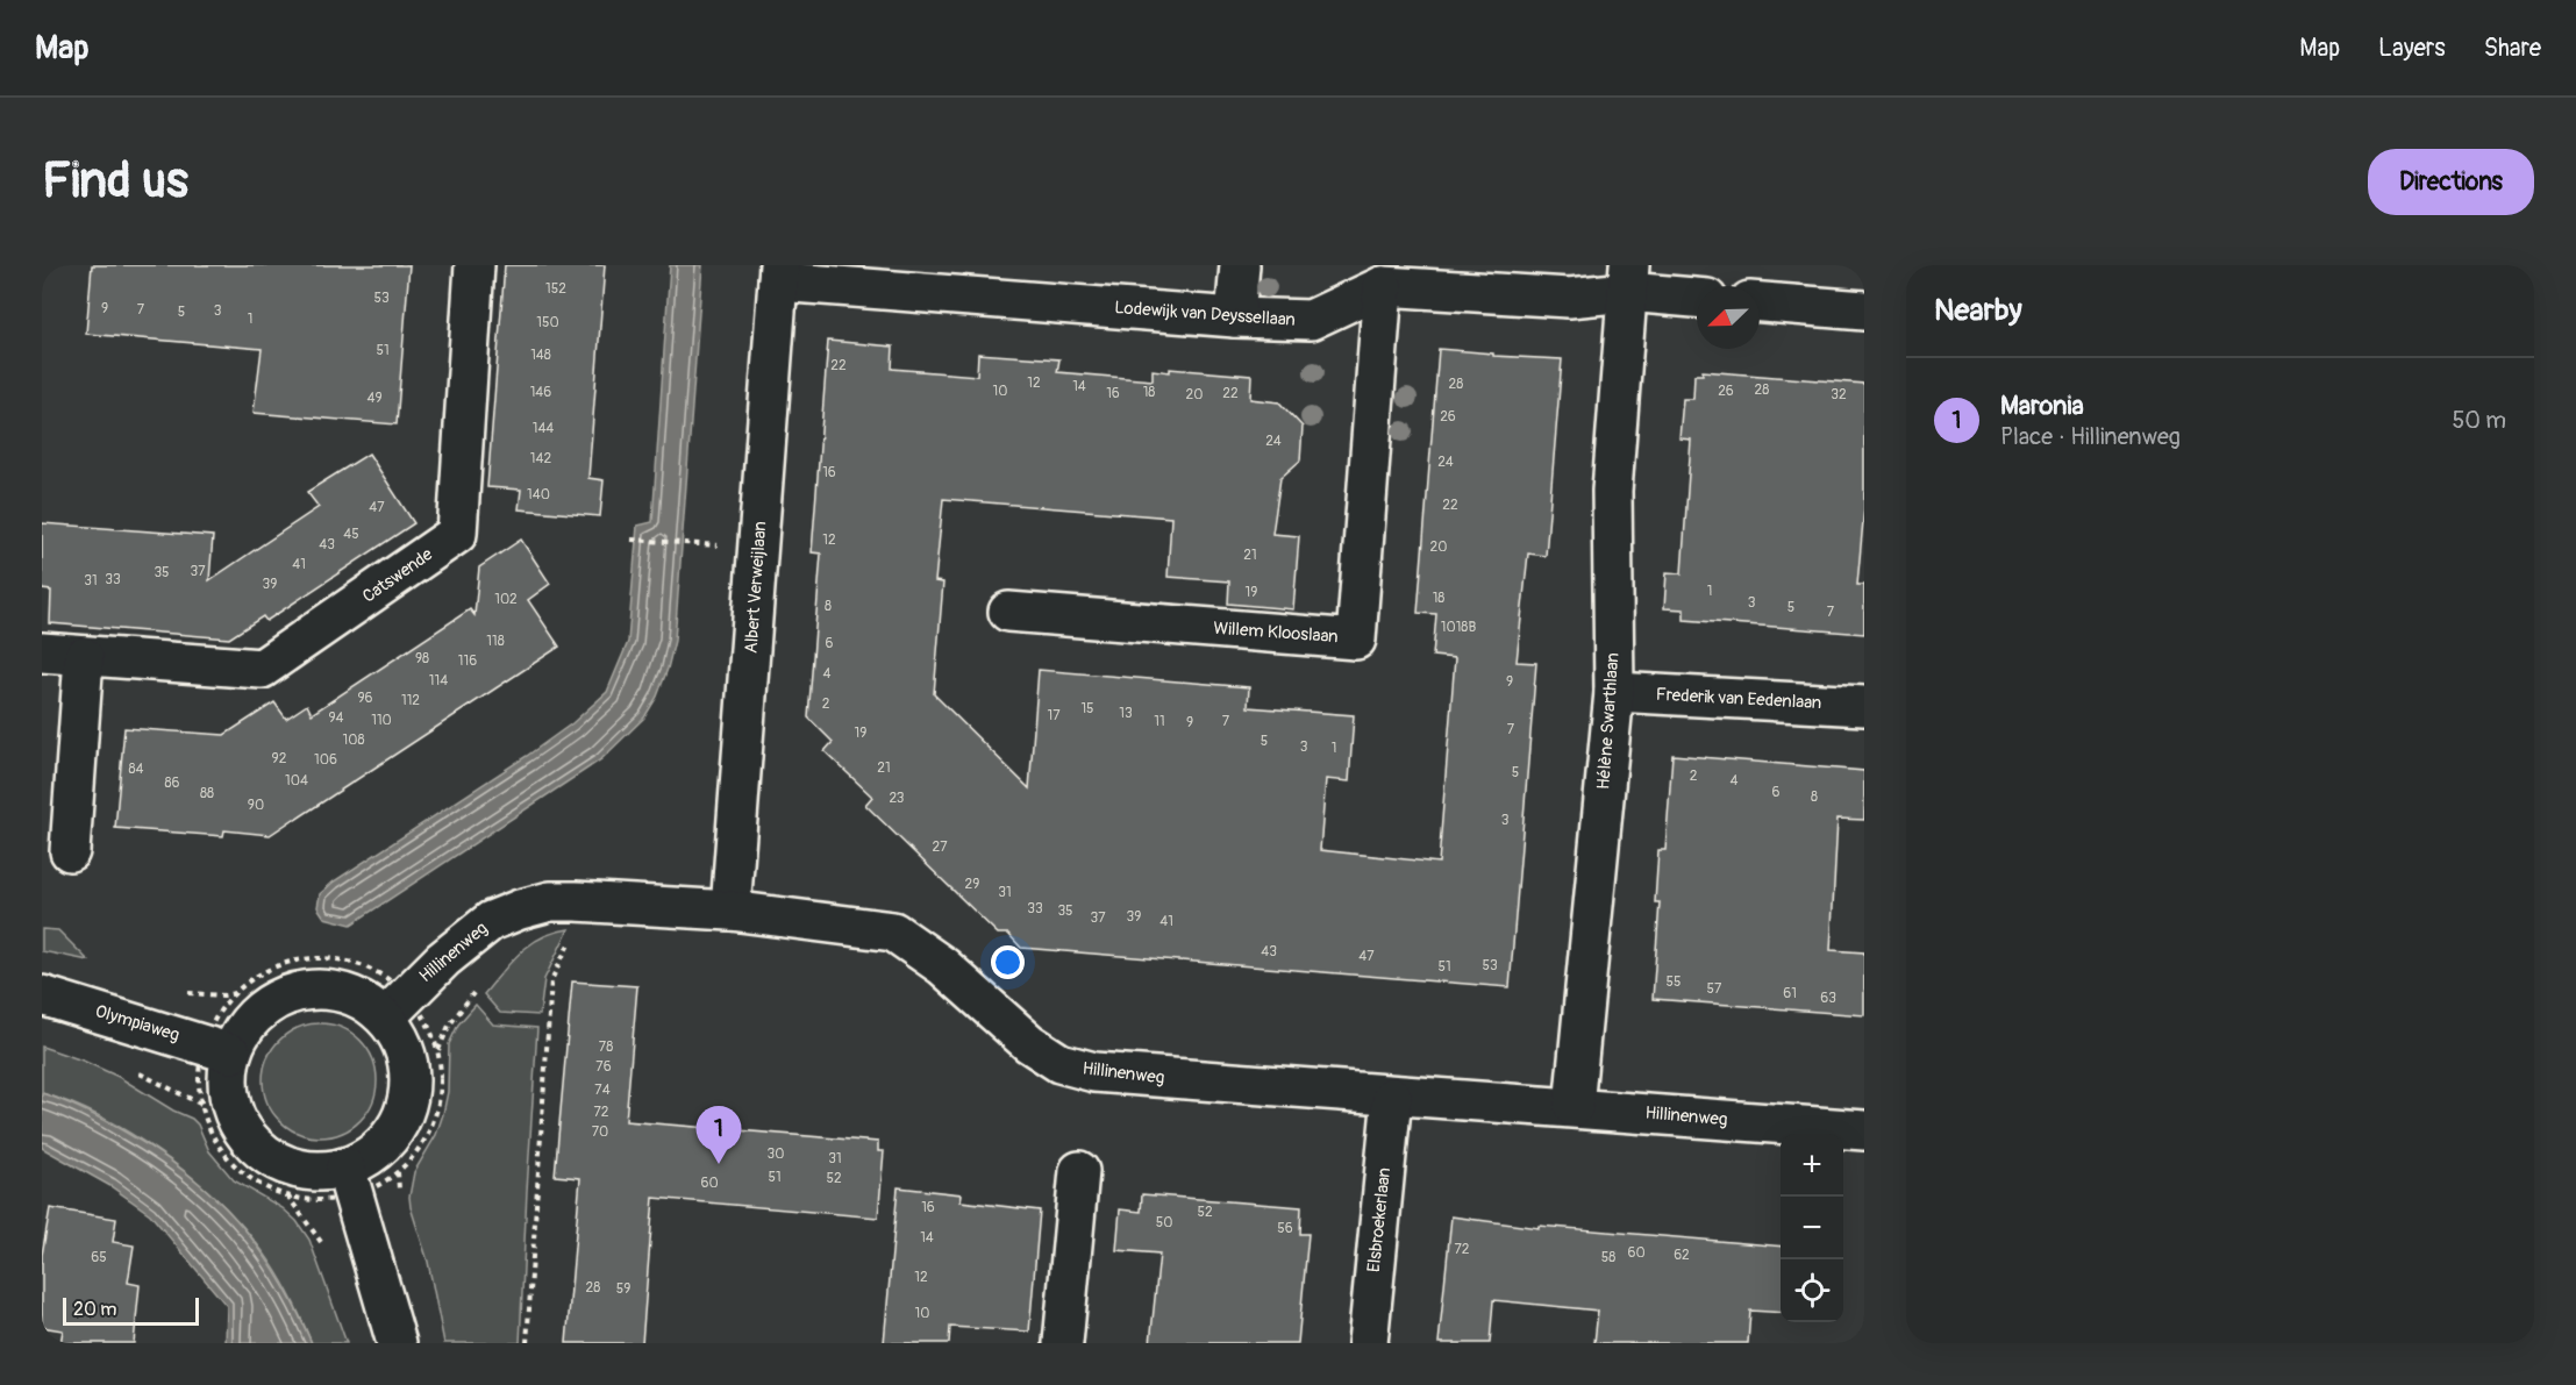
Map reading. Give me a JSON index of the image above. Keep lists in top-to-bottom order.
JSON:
{
  "streets": {
    "street": [
      "Lodewijk van Deyssellaan",
      "Catswende",
      "Albert Verweijlaan",
      "Willem Klooslaan",
      "Frederik van Eedenlaan",
      "Hélène Swarthlaan",
      "Hillinenweg",
      "Olympiaweg",
      "Elsbroekerlaan"
    ]
  },
  "crossings": [
    ["Lodewijk van Deyssellaan", "Albert Verweijlaan"],
    ["Lodewijk van Deyssellaan", "Willem Klooslaan"],
    ["Lodewijk van Deyssellaan", "Hélène Swarthlaan"],
    ["Albert Verweijlaan", "Hillinenweg"],
    ["Frederik van Eedenlaan", "Hélène Swarthlaan"],
    ["Hélène Swarthlaan", "Hillinenweg"],
    ["Hillinenweg", "Olympiaweg"],
    ["Hillinenweg", "Elsbroekerlaan"]
  ],
  "house_numbers": [
    "152",
    "53",
    "9",
    "7",
    "3",
    "5",
    "1",
    "150",
    "51",
    "148",
    "22",
    "12",
    "28",
    "14",
    "28",
    "10",
    "26",
    "146",
    "18",
    "16",
    "22",
    "20",
    "32",
    "49",
    "26",
    "144",
    "24",
    "142",
    "24",
    "16",
    "140",
    "22",
    "47",
    "45",
    "12",
    "43",
    "20",
    "21",
    "41",
    "37",
    "35",
    "33",
    "31",
    "39",
    "1",
    "19",
    "18",
    "102",
    "3",
    "8",
    "5",
    "7",
    "1018B",
    "118",
    "6",
    "98",
    "116",
    "4",
    "114",
    "9",
    "96",
    "112",
    "2",
    "15",
    "13",
    "17",
    "94",
    "110",
    "11",
    "7",
    "9",
    "7",
    "19",
    "108",
    "5",
    "3",
    "1",
    "92",
    "106",
    "21",
    "84",
    "5",
    "2",
    "104",
    "4",
    "86",
    "6",
    "88",
    "8",
    "23",
    "90",
    "3",
    "27",
    "29",
    "31",
    "33",
    "35",
    "39",
    "37",
    "41",
    "43",
    "47",
    "53",
    "51",
    "55",
    "57",
    "61",
    "63",
    "78",
    "76",
    "74",
    "72",
    "70",
    "30",
    "31",
    "51",
    "52",
    "60",
    "16",
    "52",
    "50",
    "56",
    "14",
    "72",
    "60",
    "62",
    "65",
    "58",
    "12",
    "28",
    "59",
    "10"
  ],
  "scale_bar": "20 m",
  "north": "bottom left",
  "page": {
    "header": "Map",
    "nav": ["Map", "Layers", "Share"],
    "buttons": "Directions",
    "title": "Find us",
    "heading": "Nearby",
    "list": [
      {
        "mark": "1",
        "name": "Maronia",
        "note": "Place · Hillinenweg",
        "value": "50 m"
      }
    ],
    "pins": "1",
    "map_buttons": ["+", "−"],
    "scale": "20 m"
  }
}
